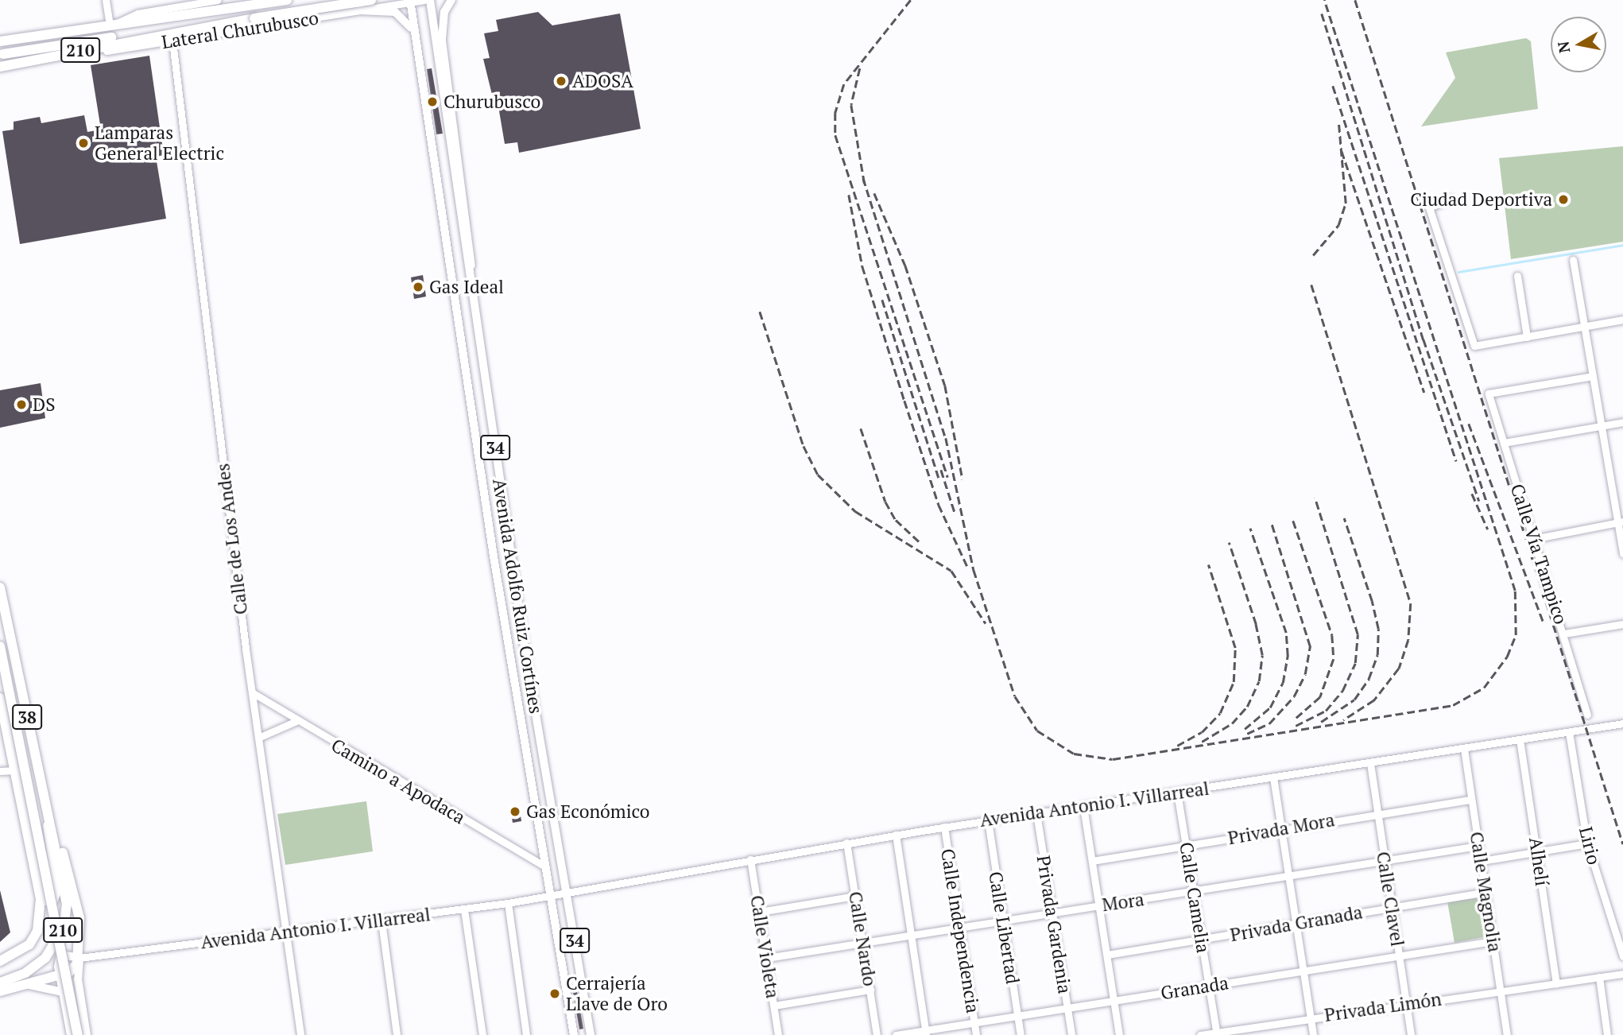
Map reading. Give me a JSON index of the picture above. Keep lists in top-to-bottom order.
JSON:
{
  "streets": {
    "highway": ["210", "38"],
    "main road": ["34", "Avenida Adolfo Ruiz Cortínes"],
    "street": [
      "Lateral Churubusco",
      "Calle de Los Andes",
      "Calle Vía Tampico",
      "Camino a Apodaca",
      "Avenida Antonio I. Villarreal",
      "Privada Mora",
      "Lirio",
      "Alhelí",
      "Calle Magnolia",
      "Calle Camelia",
      "Calle Clavel",
      "Mora",
      "Privada Granada",
      "Privada Gardenia",
      "Calle Libertad",
      "Calle Independencia",
      "Calle Nardo",
      "Calle Violeta",
      "Granada",
      "Privada Limón"
    ]
  },
  "crossings": [
    ["Lateral Churubusco", "210"],
    ["Lateral Churubusco", "Calle de Los Andes"],
    ["Lateral Churubusco", "Avenida Adolfo Ruiz Cortínes"],
    ["210", "38"],
    ["34", "Avenida Adolfo Ruiz Cortínes"],
    ["34", "Camino a Apodaca"],
    ["34", "Avenida Antonio I. Villarreal"],
    ["Calle de Los Andes", "Camino a Apodaca"],
    ["Calle de Los Andes", "Avenida Antonio I. Villarreal"],
    ["Avenida Adolfo Ruiz Cortínes", "Camino a Apodaca"],
    ["Avenida Adolfo Ruiz Cortínes", "Avenida Antonio I. Villarreal"],
    ["Avenida Antonio I. Villarreal", "Lirio"],
    ["Avenida Antonio I. Villarreal", "Alhelí"],
    ["Avenida Antonio I. Villarreal", "Calle Magnolia"],
    ["Avenida Antonio I. Villarreal", "Calle Camelia"],
    ["Avenida Antonio I. Villarreal", "Calle Clavel"],
    ["Avenida Antonio I. Villarreal", "Privada Gardenia"],
    ["Avenida Antonio I. Villarreal", "Calle Libertad"],
    ["Avenida Antonio I. Villarreal", "Calle Independencia"],
    ["Avenida Antonio I. Villarreal", "Calle Nardo"],
    ["Avenida Antonio I. Villarreal", "Calle Violeta"],
    ["Privada Mora", "Calle Magnolia"],
    ["Privada Mora", "Calle Camelia"],
    ["Privada Mora", "Calle Clavel"],
    ["Alhelí", "Privada Limón"],
    ["Calle Magnolia", "Mora"],
    ["Calle Magnolia", "Privada Granada"],
    ["Calle Magnolia", "Granada"],
    ["Calle Magnolia", "Privada Limón"],
    ["Calle Camelia", "Mora"],
    ["Calle Camelia", "Privada Granada"],
    ["Calle Camelia", "Granada"],
    ["Calle Camelia", "Privada Limón"],
    ["Calle Clavel", "Mora"],
    ["Calle Clavel", "Privada Granada"],
    ["Calle Clavel", "Granada"],
    ["Calle Clavel", "Privada Limón"],
    ["Mora", "Privada Gardenia"],
    ["Mora", "Calle Libertad"],
    ["Mora", "Calle Independencia"],
    ["Mora", "Calle Nardo"],
    ["Mora", "Calle Violeta"],
    ["Privada Gardenia", "Granada"],
    ["Calle Libertad", "Granada"],
    ["Calle Independencia", "Granada"]
  ],
  "places": [
    "ADOSA",
    "Churubusco",
    "Lamparas General Electric",
    "Ciudad Deportiva",
    "Gas Ideal",
    "DS",
    "Gas Económico",
    "Cerrajería Llave de Oro"
  ],
  "north": "left"
}
